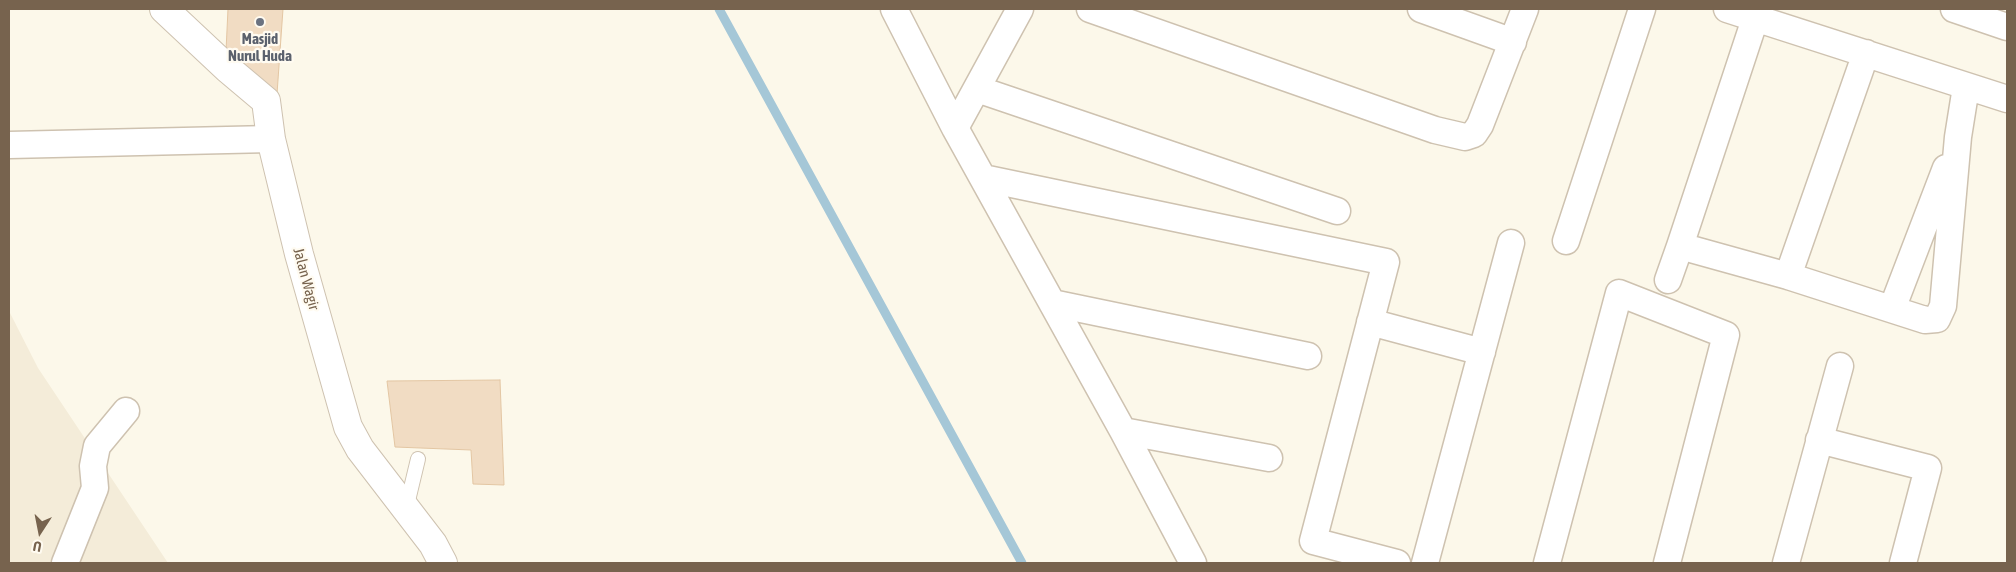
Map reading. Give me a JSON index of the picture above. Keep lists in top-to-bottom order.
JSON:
{
  "streets": {
    "street": ["Jalan Wagir"]
  },
  "places": ["Masjid Nurul Huda"],
  "north": "bottom"
}
